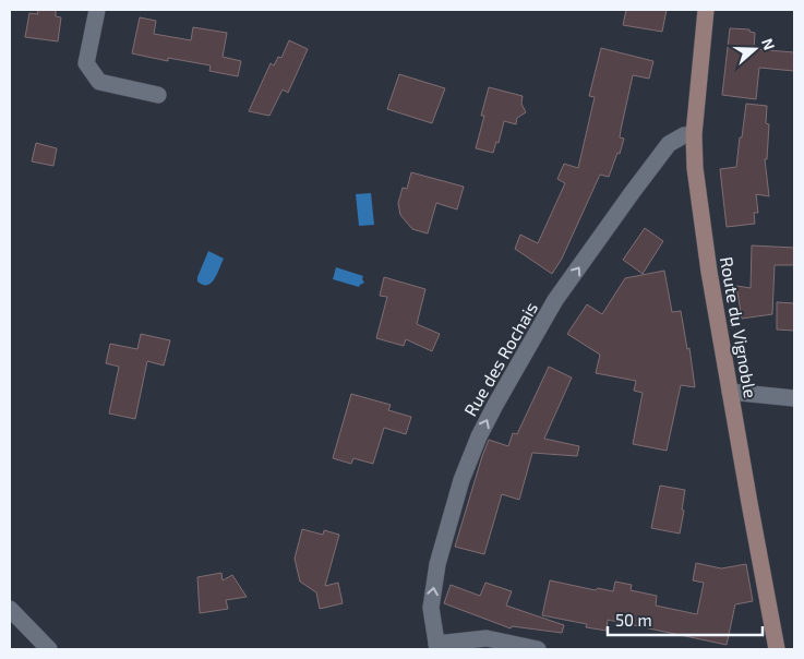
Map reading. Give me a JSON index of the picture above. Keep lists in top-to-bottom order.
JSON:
{
  "streets": {
    "street": ["Route du Vignoble", "Rue des Rochais"]
  },
  "crossings": [
    ["Route du Vignoble", "Rue des Rochais"]
  ],
  "one_way": ["Rue des Rochais"],
  "scale_bar": "50 m",
  "north": "right"
}
